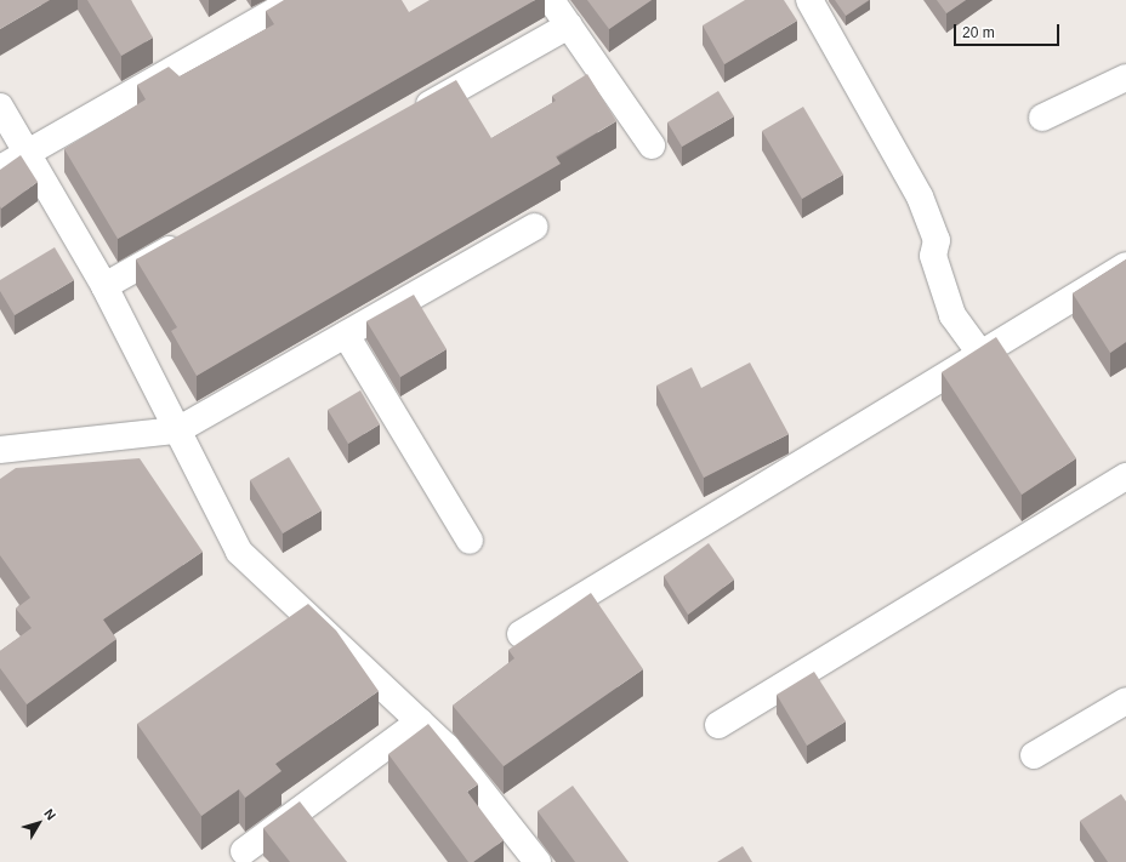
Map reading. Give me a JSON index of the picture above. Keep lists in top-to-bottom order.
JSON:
{
  "scale_bar": "20 m",
  "north": "top right"
}
